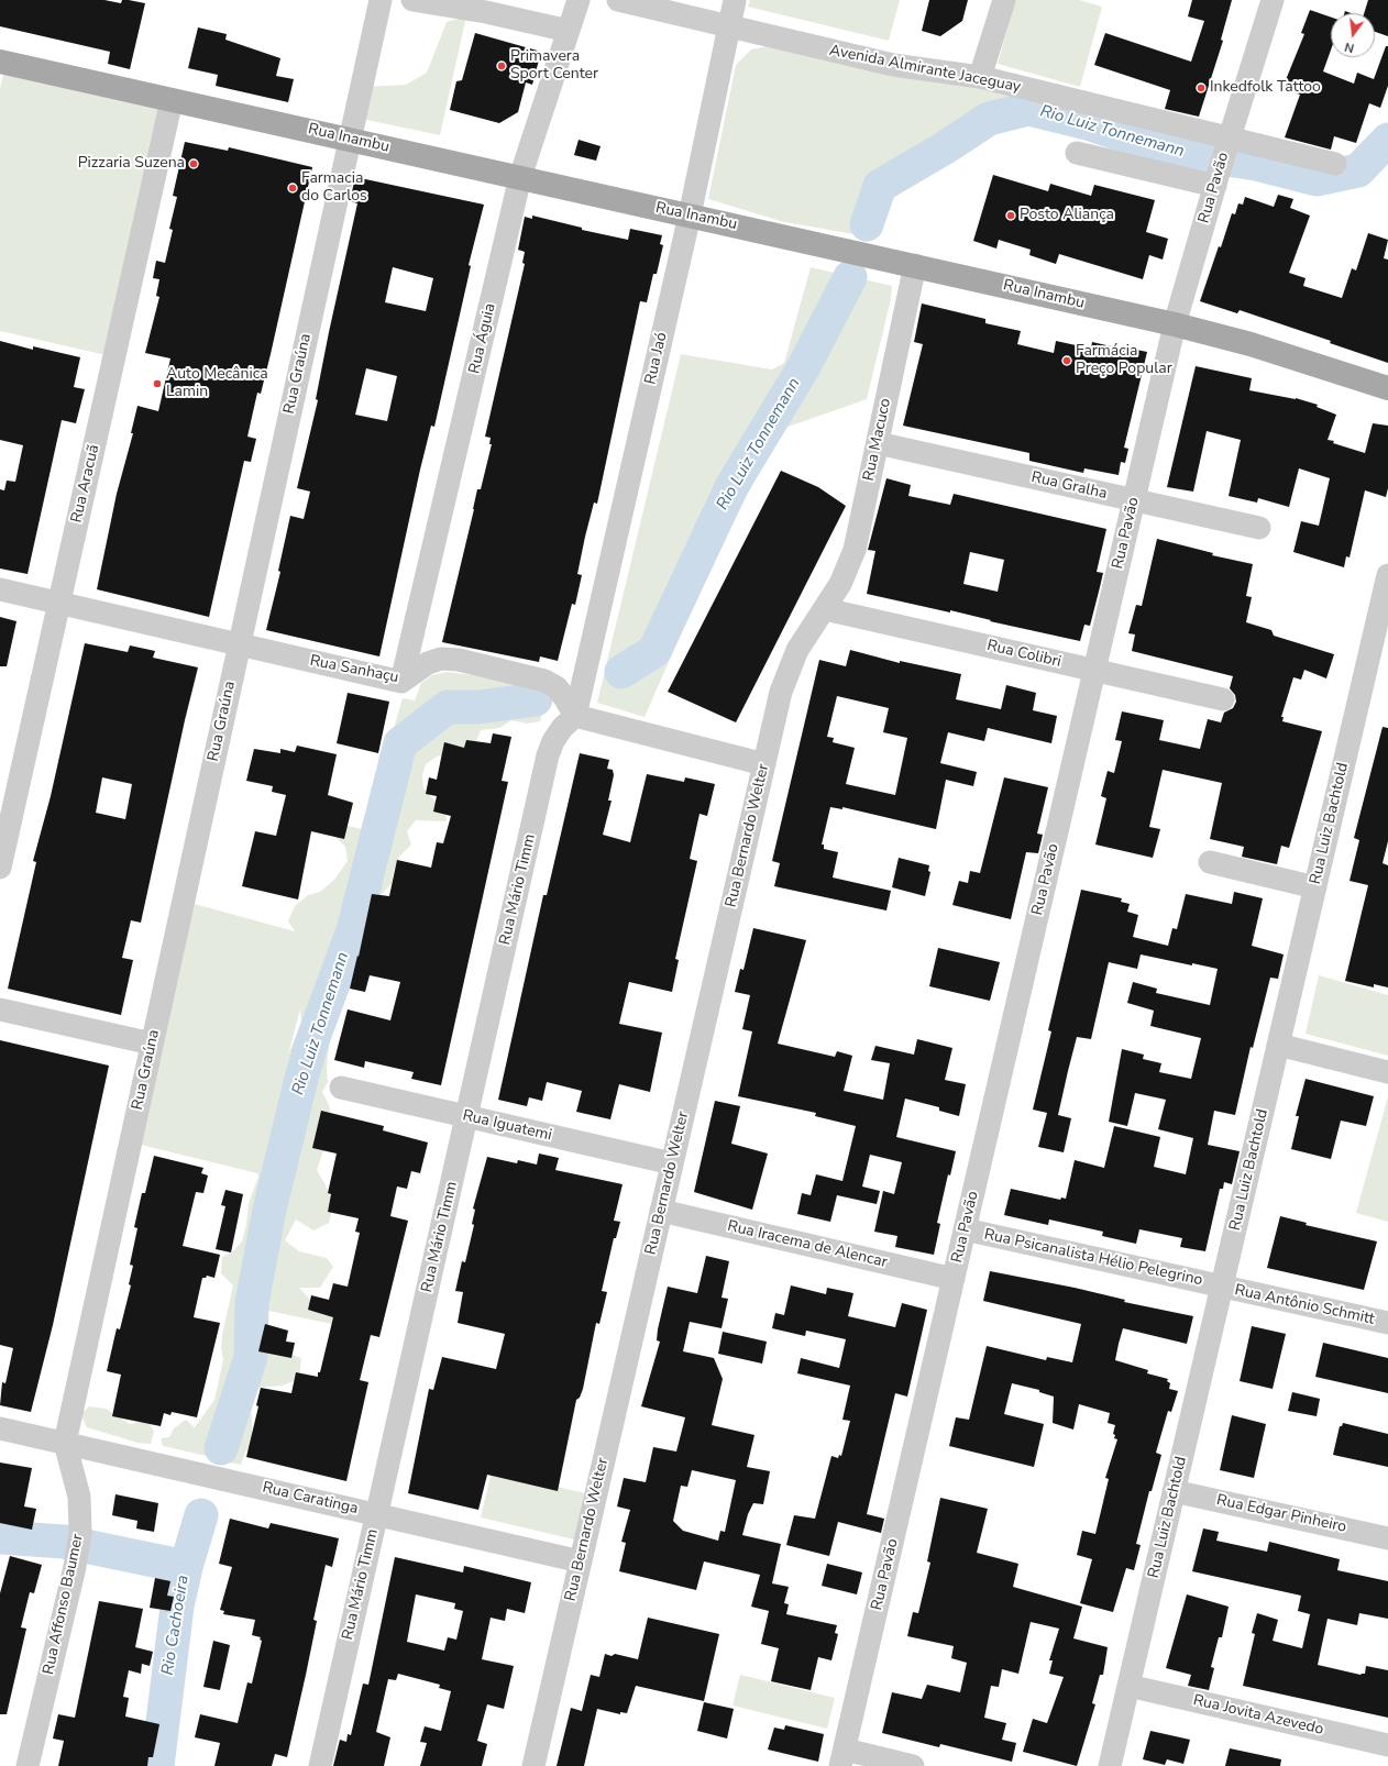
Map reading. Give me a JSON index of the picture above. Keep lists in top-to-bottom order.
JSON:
{
  "streets": {
    "main road": ["Rua Inambu"],
    "street": [
      "Avenida Almirante Jaceguay",
      "Rua Pavão",
      "Rua Águia",
      "Rua Jaó",
      "Rua Graúna",
      "Rua Macuco",
      "Rua Aracuã",
      "Rua Gralha",
      "Rua Colibri",
      "Rua Sanhaçu",
      "Rua Luiz Bachtold",
      "Rua Bernardo Welter",
      "Rua Mário Timm",
      "Rua Iguatemi",
      "Rua Iracema de Alencar",
      "Rua Psicanalista Hélio Pelegrino",
      "Rua Antônio Schmitt",
      "Rua Caratinga",
      "Rua Edgar Pinheiro",
      "Rua Affonso Baumer",
      "Rua Jovita Azevedo"
    ]
  },
  "crossings": [
    ["Avenida Almirante Jaceguay", "Rua Pavão"],
    ["Avenida Almirante Jaceguay", "Rua Jaó"],
    ["Rua Inambu", "Rua Pavão"],
    ["Rua Inambu", "Rua Águia"],
    ["Rua Inambu", "Rua Jaó"],
    ["Rua Inambu", "Rua Graúna"],
    ["Rua Inambu", "Rua Macuco"],
    ["Rua Inambu", "Rua Aracuã"],
    ["Rua Pavão", "Rua Gralha"],
    ["Rua Pavão", "Rua Colibri"],
    ["Rua Pavão", "Rua Iracema de Alencar"],
    ["Rua Pavão", "Rua Psicanalista Hélio Pelegrino"],
    ["Rua Águia", "Rua Sanhaçu"],
    ["Rua Jaó", "Rua Sanhaçu"],
    ["Rua Jaó", "Rua Mário Timm"],
    ["Rua Graúna", "Rua Sanhaçu"],
    ["Rua Graúna", "Rua Caratinga"],
    ["Rua Graúna", "Rua Affonso Baumer"],
    ["Rua Macuco", "Rua Gralha"],
    ["Rua Macuco", "Rua Colibri"],
    ["Rua Macuco", "Rua Bernardo Welter"],
    ["Rua Aracuã", "Rua Sanhaçu"],
    ["Rua Colibri", "Rua Bernardo Welter"],
    ["Rua Sanhaçu", "Rua Mário Timm"],
    ["Rua Luiz Bachtold", "Rua Psicanalista Hélio Pelegrino"],
    ["Rua Luiz Bachtold", "Rua Antônio Schmitt"],
    ["Rua Luiz Bachtold", "Rua Edgar Pinheiro"],
    ["Rua Luiz Bachtold", "Rua Jovita Azevedo"],
    ["Rua Bernardo Welter", "Rua Iguatemi"],
    ["Rua Bernardo Welter", "Rua Iracema de Alencar"],
    ["Rua Bernardo Welter", "Rua Caratinga"],
    ["Rua Mário Timm", "Rua Iguatemi"],
    ["Rua Mário Timm", "Rua Caratinga"],
    ["Rua Psicanalista Hélio Pelegrino", "Rua Antônio Schmitt"],
    ["Rua Caratinga", "Rua Affonso Baumer"]
  ],
  "water": ["Rio Luiz Tonnemann", "Rio Cachoeira"],
  "places": [
    "Primavera Sport Center",
    "Inkedfolk Tattoo",
    "Pizzaria Suzena",
    "Farmacia do Carlos",
    "Posto Aliança",
    "Farmácia Preço Popular",
    "Auto Mecânica Lamin"
  ],
  "north": "bottom"
}
